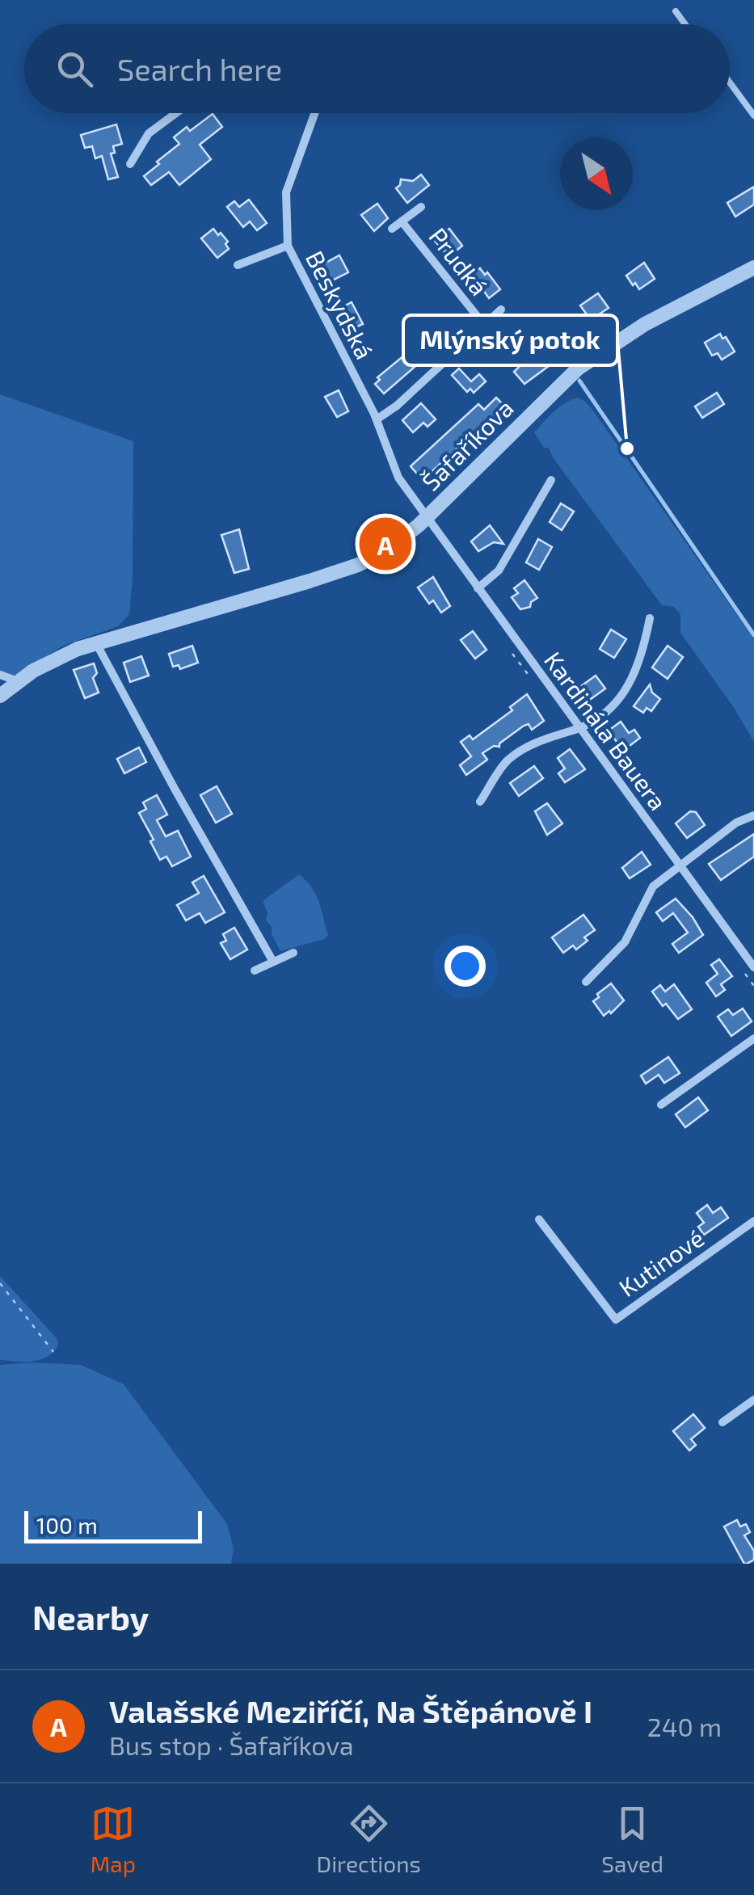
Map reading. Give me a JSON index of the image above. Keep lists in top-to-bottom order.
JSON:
{
  "streets": {
    "street": [
      "Prudká",
      "Beskydská",
      "Šafaříkova",
      "Kardinála Bauera",
      "Kutinové"
    ]
  },
  "crossings": [
    ["Beskydská", "Šafaříkova"],
    ["Beskydská", "Kardinála Bauera"],
    ["Šafaříkova", "Kardinála Bauera"]
  ],
  "places": ["Mlýnský potok"],
  "scale_bar": "100 m",
  "north": "bottom right",
  "page": {
    "search": "Search here",
    "pins": "A",
    "scale": "100 m",
    "heading": "Nearby",
    "list": [
      {
        "mark": "A",
        "name": "Valašské Meziříčí, Na Štěpánově I",
        "note": "Bus stop · Šafaříkova",
        "value": "240 m"
      }
    ],
    "nav": ["Map", "Directions", "Saved"]
  }
}
